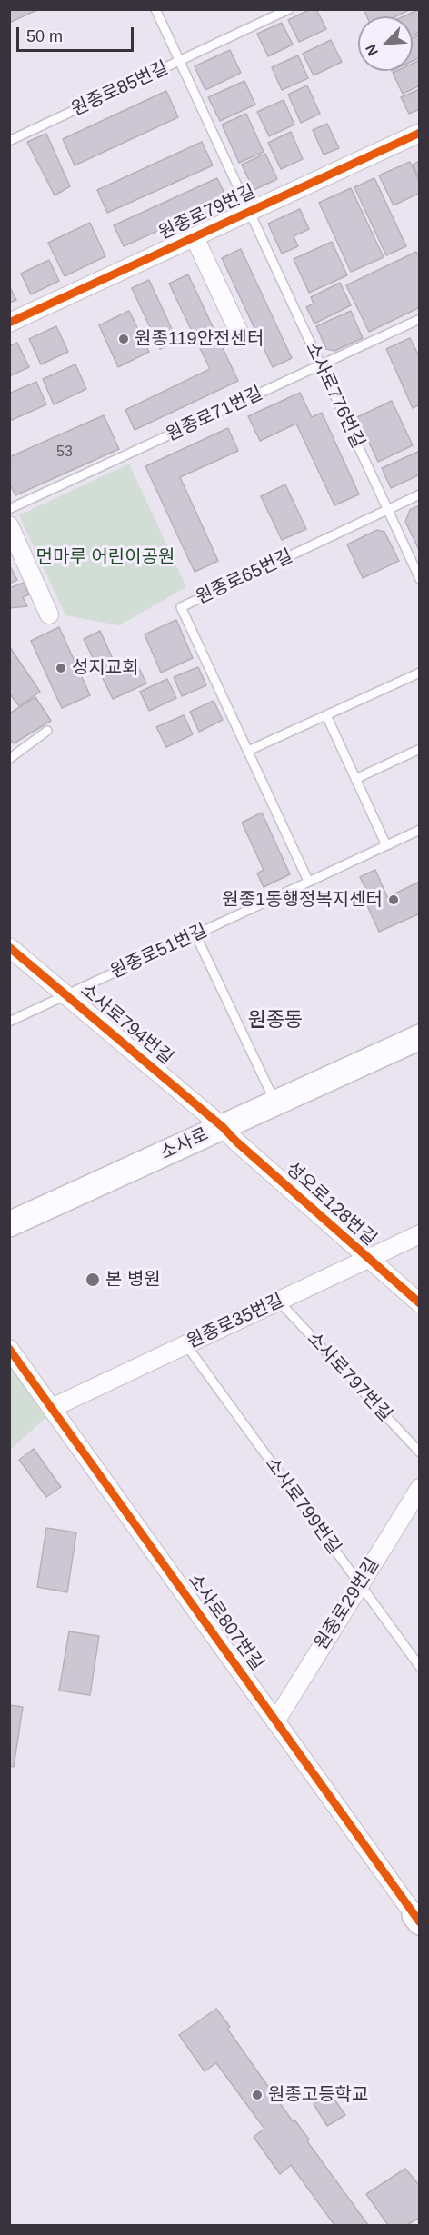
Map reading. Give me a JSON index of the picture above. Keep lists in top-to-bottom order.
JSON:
{
  "streets": {
    "street": [
      "원종로79번길",
      "소사로794번길",
      "소사로",
      "성오로128번길",
      "원종로35번길",
      "원종로29번길",
      "소사로807번길"
    ],
    "lane": [
      "원종로85번길",
      "소사로776번길",
      "원종로71번길",
      "원종로65번길",
      "원종로51번길",
      "소사로797번길",
      "소사로799번길"
    ]
  },
  "crossings": [
    ["원종로85번길", "소사로776번길"],
    ["원종로79번길", "소사로776번길"],
    ["소사로776번길", "원종로71번길"],
    ["소사로776번길", "원종로65번길"],
    ["원종로51번길", "소사로794번길"],
    ["소사로794번길", "소사로"],
    ["소사로794번길", "성오로128번길"],
    ["소사로", "성오로128번길"],
    ["성오로128번길", "원종로35번길"],
    ["원종로35번길", "소사로797번길"],
    ["원종로35번길", "소사로799번길"],
    ["원종로35번길", "소사로807번길"],
    ["소사로799번길", "원종로29번길"],
    ["원종로29번길", "소사로807번길"]
  ],
  "districts": ["원종동"],
  "parks": ["먼마루 어린이공원"],
  "places": [
    "원종119안전센터",
    "성지교회",
    "원종1동행정복지센터",
    "본 병원",
    "원종고등학교"
  ],
  "house_numbers": ["53"],
  "scale_bar": "50 m",
  "north": "bottom left"
}
